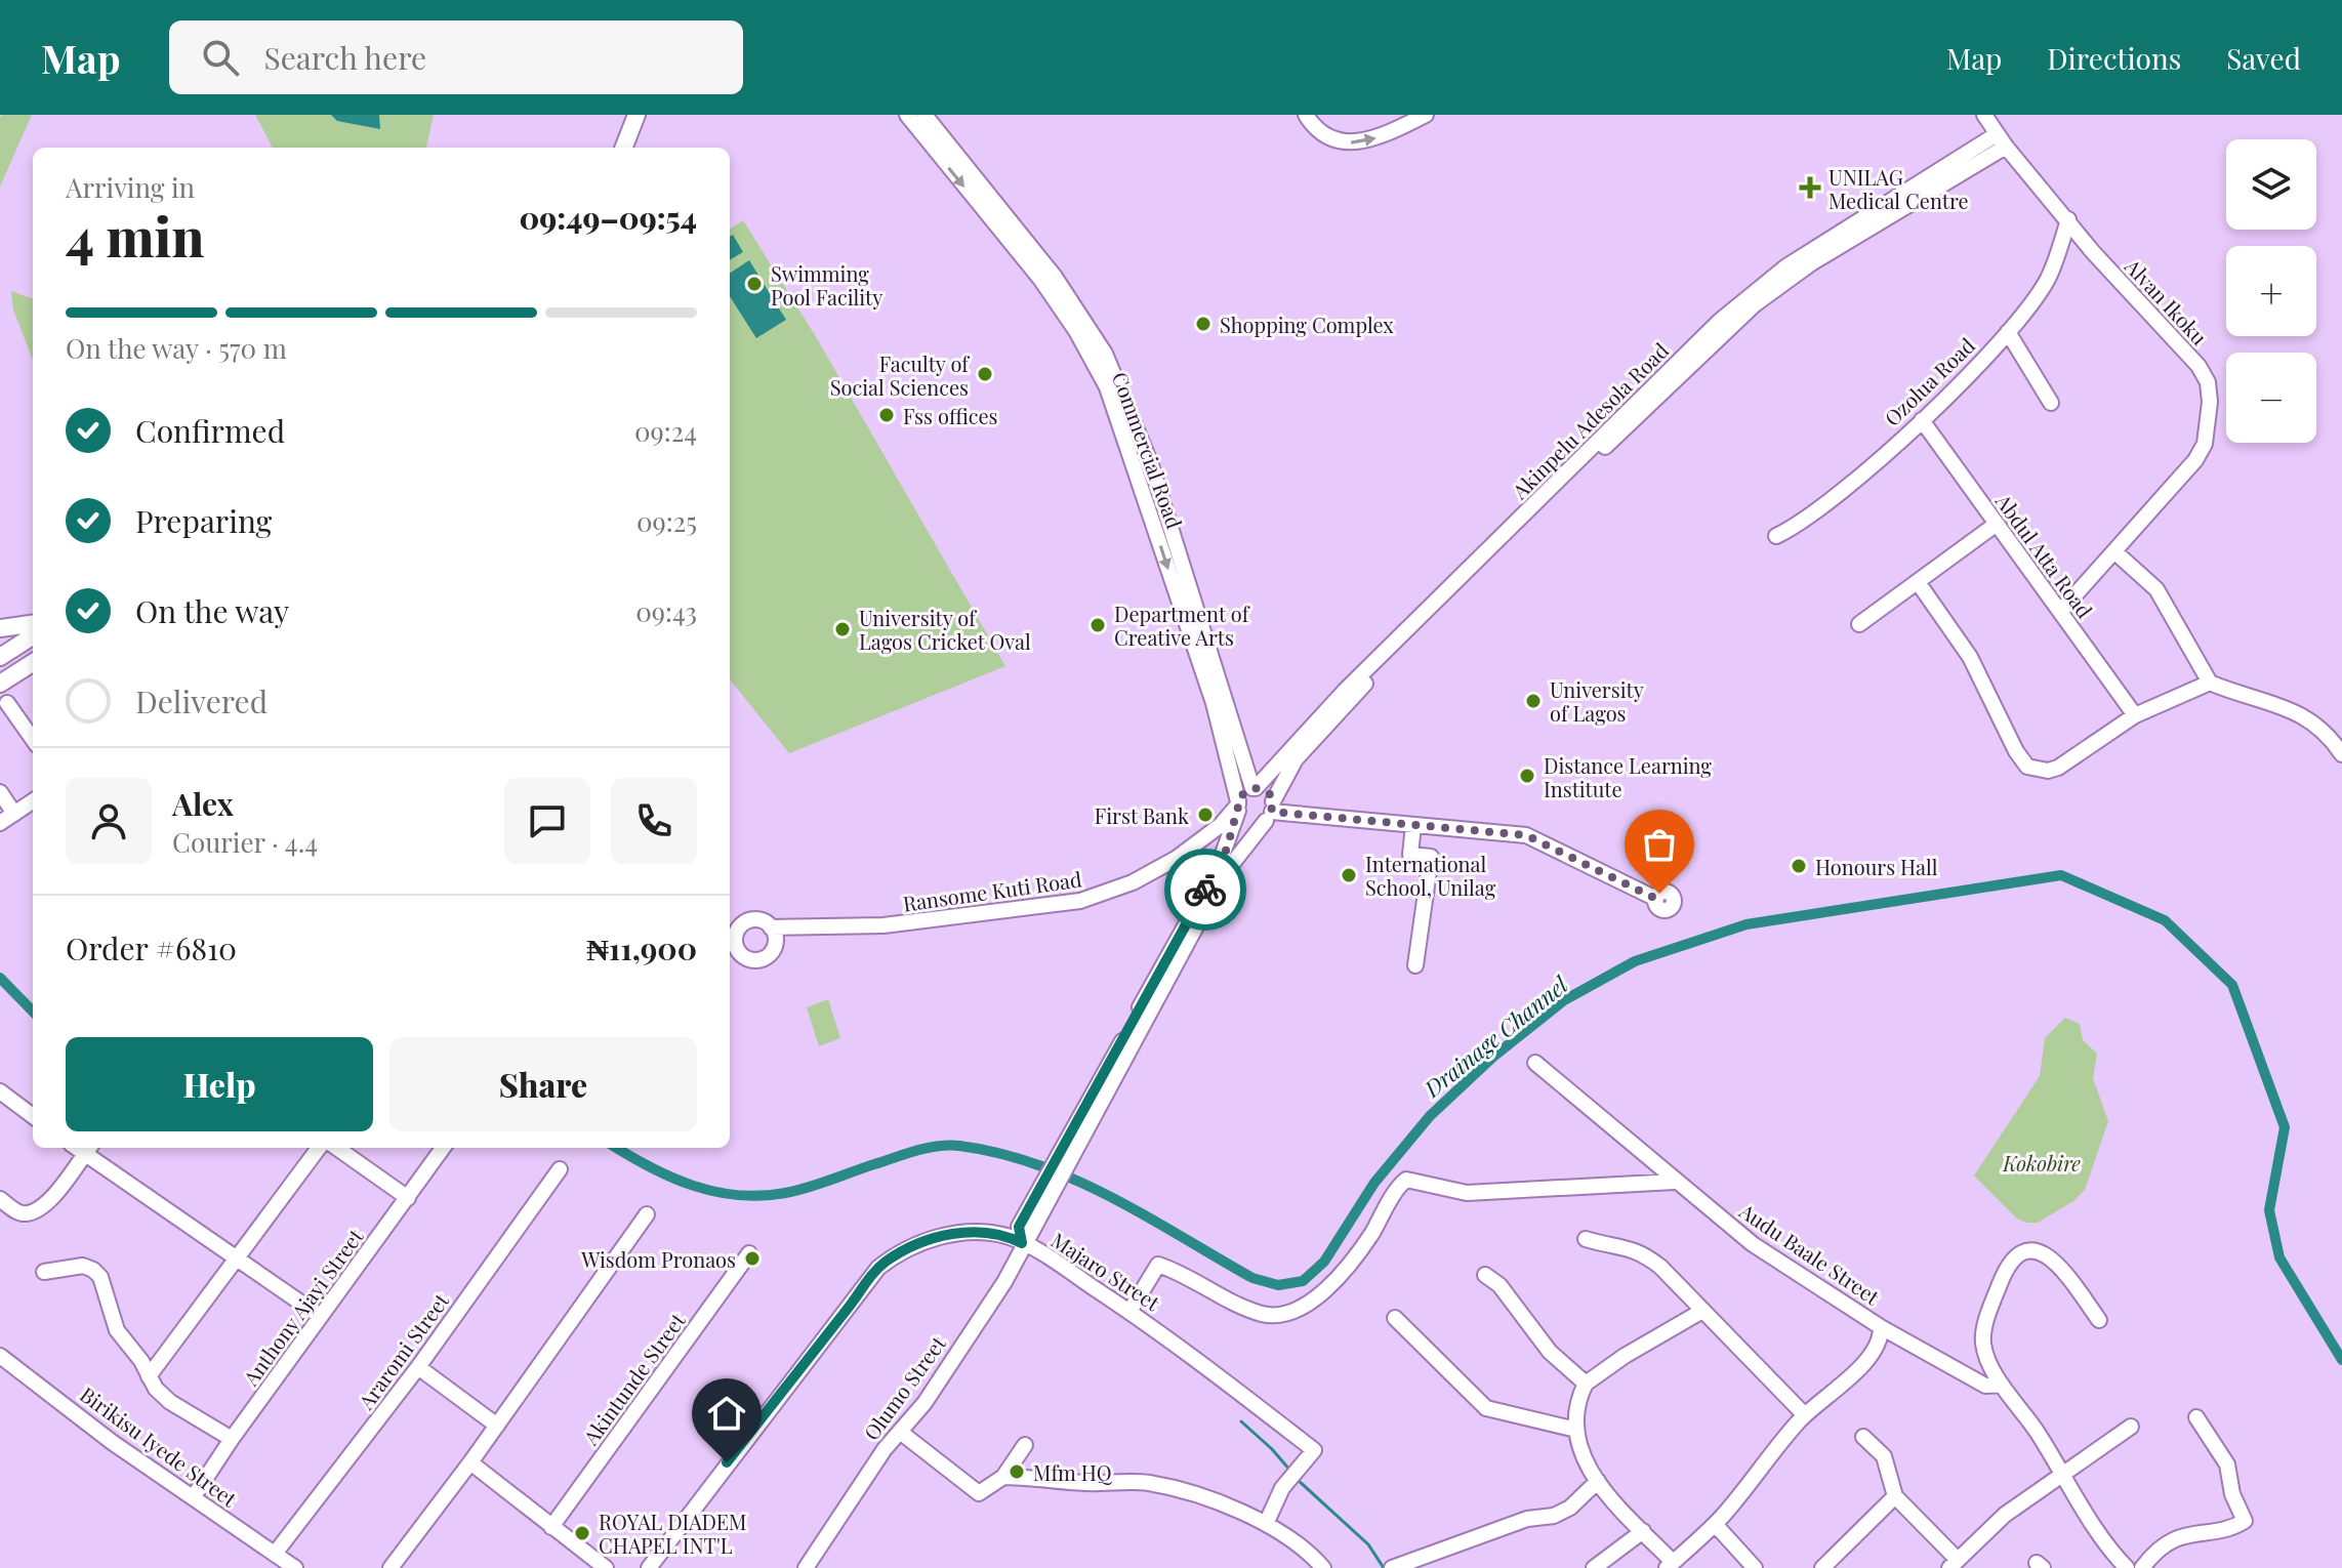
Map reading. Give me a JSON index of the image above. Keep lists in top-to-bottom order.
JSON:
{
  "streets": {
    "street": [
      "Alvan Ikoku",
      "Ozolua Road",
      "Akinpelu Adesola Road",
      "Commercial Road",
      "Abdul Atta Road",
      "Ransome Kuti Road",
      "Audu Baale Street",
      "Majaro Street",
      "Anthony Ajayi Street",
      "Araromi Street",
      "Akintunde Street",
      "Olumo Street",
      "Birikisu Iyede Street"
    ]
  },
  "crossings": [
    ["Alvan Ikoku", "Ozolua Road"],
    ["Alvan Ikoku", "Akinpelu Adesola Road"],
    ["Alvan Ikoku", "Abdul Atta Road"],
    ["Ozolua Road", "Abdul Atta Road"],
    ["Akinpelu Adesola Road", "Commercial Road"],
    ["Akinpelu Adesola Road", "Ransome Kuti Road"],
    ["Akinpelu Adesola Road", "Olumo Street"],
    ["Commercial Road", "Ransome Kuti Road"],
    ["Majaro Street", "Olumo Street"],
    ["Anthony Ajayi Street", "Birikisu Iyede Street"],
    ["Araromi Street", "Birikisu Iyede Street"]
  ],
  "water": ["Drainage Channel"],
  "parks": ["Kokobire"],
  "places": {
    "health": ["UNILAG Medical Centre"],
    "other": [
      "Swimming Pool Facility",
      "Shopping Complex",
      "Faculty of Social Sciences",
      "Fss offices",
      "Department of Creative Arts",
      "University of Lagos Cricket Oval",
      "University of Lagos",
      "Distance Learning Institute",
      "First Bank",
      "Honours Hall",
      "International School, Unilag",
      "Wisdom Pronaos",
      "Mfm HQ",
      "ROYAL DIADEM CHAPEL INT'L"
    ]
  },
  "page": {
    "header": "Map",
    "search": "Search here",
    "nav": ["Map", "Directions", "Saved"],
    "map_buttons": ["+", "−"],
    "heading": ["4 min", "Arriving in", "09:49–09:54"],
    "panel": [
      "Alex",
      "Courier · 4.4",
      "Order #6810",
      "₦11,900"
    ],
    "bar": "On the way · 570 m",
    "list": [
      ["Confirmed", "09:24"],
      ["Preparing", "09:25"],
      ["On the way", "09:43"],
      "Delivered"
    ],
    "buttons": ["Help", "Share"]
  }
}
